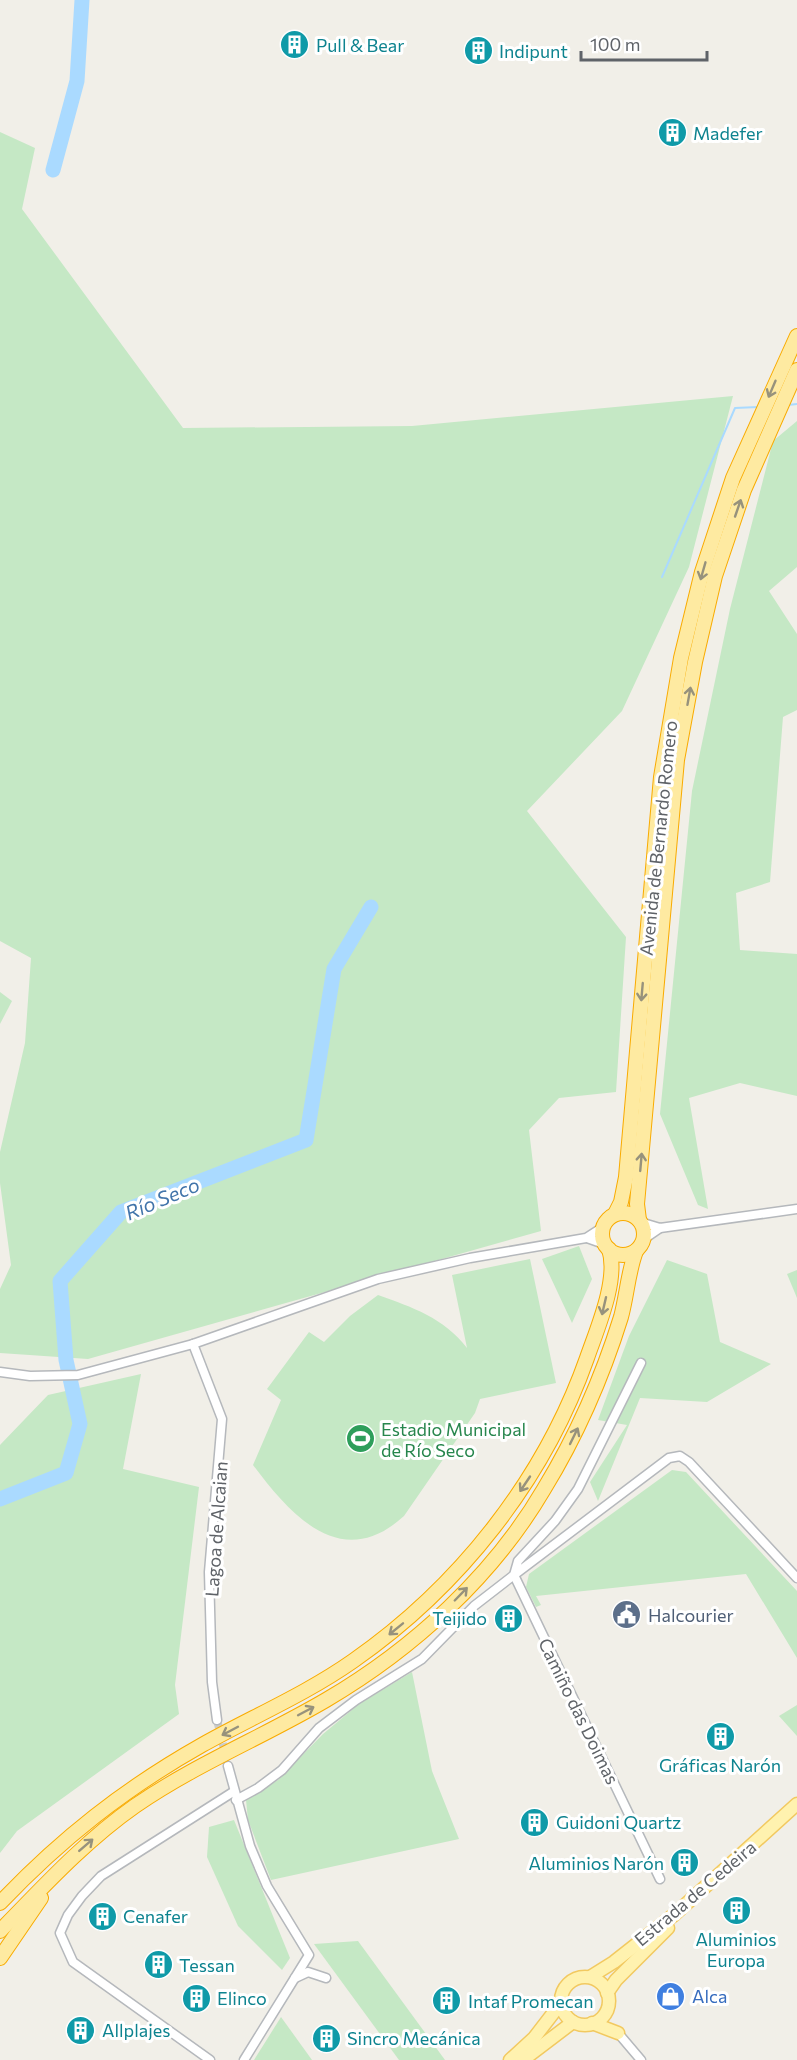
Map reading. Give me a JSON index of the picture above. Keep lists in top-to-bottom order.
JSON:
{
  "streets": {
    "highway": ["Avenida de Bernardo Romero"],
    "main road": ["Estrada de Cedeira"],
    "street": ["Lagoa de Alcaian", "Camiño das Doimas"]
  },
  "water": ["Río Seco"],
  "places": {
    "building": [
      "Pull & Bear",
      "Indipunt",
      "Madefer",
      "Teijido",
      "Gráficas Narón",
      "Guidoni Quartz",
      "Aluminios Narón",
      "Aluminios Europa",
      "Cenafer",
      "Tessan",
      "Elinco",
      "Intaf Promecan",
      "Allplajes",
      "Sincro Mecánica"
    ],
    "sports": ["Estadio Municipal de Río Seco"],
    "public building": ["Halcourier"],
    "shop": ["Alca"]
  },
  "scale_bar": "100 m"
}
